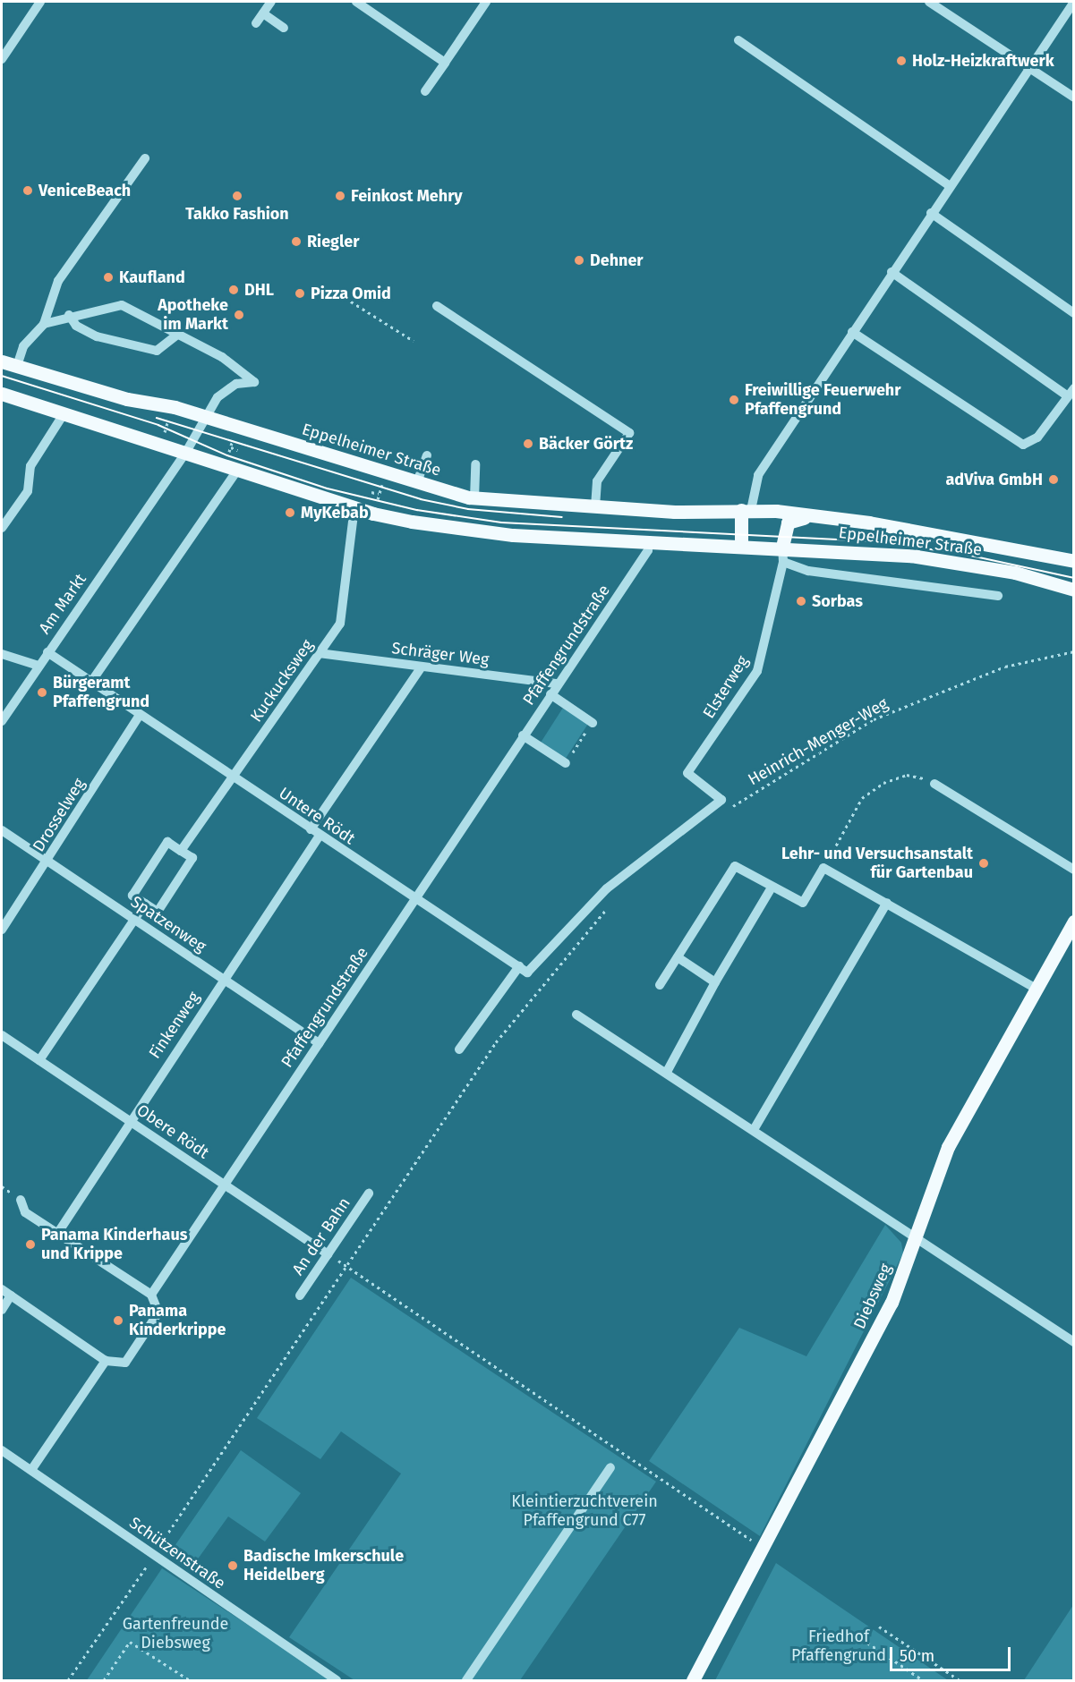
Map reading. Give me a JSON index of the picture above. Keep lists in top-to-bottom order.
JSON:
{
  "streets": {
    "main road": ["Eppelheimer Straße", "Diebsweg"],
    "street": [
      "Am Markt",
      "Pfaffengrundstraße",
      "Schräger Weg",
      "Kuckucksweg",
      "Elsterweg",
      "Drosselweg",
      "Untere Rödt",
      "Spatzenweg",
      "Finkenweg",
      "Obere Rödt",
      "An der Bahn",
      "Schützenstraße"
    ],
    "path": ["Heinrich-Menger-Weg"]
  },
  "crossings": [
    ["Eppelheimer Straße", "Am Markt"],
    ["Eppelheimer Straße", "Pfaffengrundstraße"],
    ["Eppelheimer Straße", "Kuckucksweg"],
    ["Eppelheimer Straße", "Elsterweg"],
    ["Am Markt", "Untere Rödt"],
    ["Pfaffengrundstraße", "Schräger Weg"],
    ["Pfaffengrundstraße", "Untere Rödt"],
    ["Pfaffengrundstraße", "Spatzenweg"],
    ["Pfaffengrundstraße", "Obere Rödt"],
    ["Schräger Weg", "Kuckucksweg"],
    ["Kuckucksweg", "Untere Rödt"],
    ["Elsterweg", "Untere Rödt"],
    ["Drosselweg", "Untere Rödt"],
    ["Drosselweg", "Spatzenweg"],
    ["Untere Rödt", "Finkenweg"],
    ["Spatzenweg", "Finkenweg"],
    ["Finkenweg", "Obere Rödt"],
    ["Obere Rödt", "An der Bahn"]
  ],
  "parks": ["Kleintierzuchtverein Pfaffengrund C77", "Gartenfreunde Diebsweg", "Friedhof Pfaffengrund"],
  "places": [
    "Holz-Heizkraftwerk",
    "VeniceBeach",
    "Takko Fashion",
    "Feinkost Mehry",
    "Riegler",
    "Dehner",
    "Kaufland",
    "DHL",
    "Pizza Omid",
    "Apotheke im Markt",
    "Freiwillige Feuerwehr Pfaffengrund",
    "Bäcker Görtz",
    "adViva GmbH",
    "MyKebab",
    "Sorbas",
    "Bürgeramt Pfaffengrund",
    "Lehr- und Versuchsanstalt für Gartenbau",
    "Panama Kinderhaus und Krippe",
    "Panama Kinderkrippe",
    "Badische Imkerschule Heidelberg"
  ],
  "scale_bar": "50 m"
}
